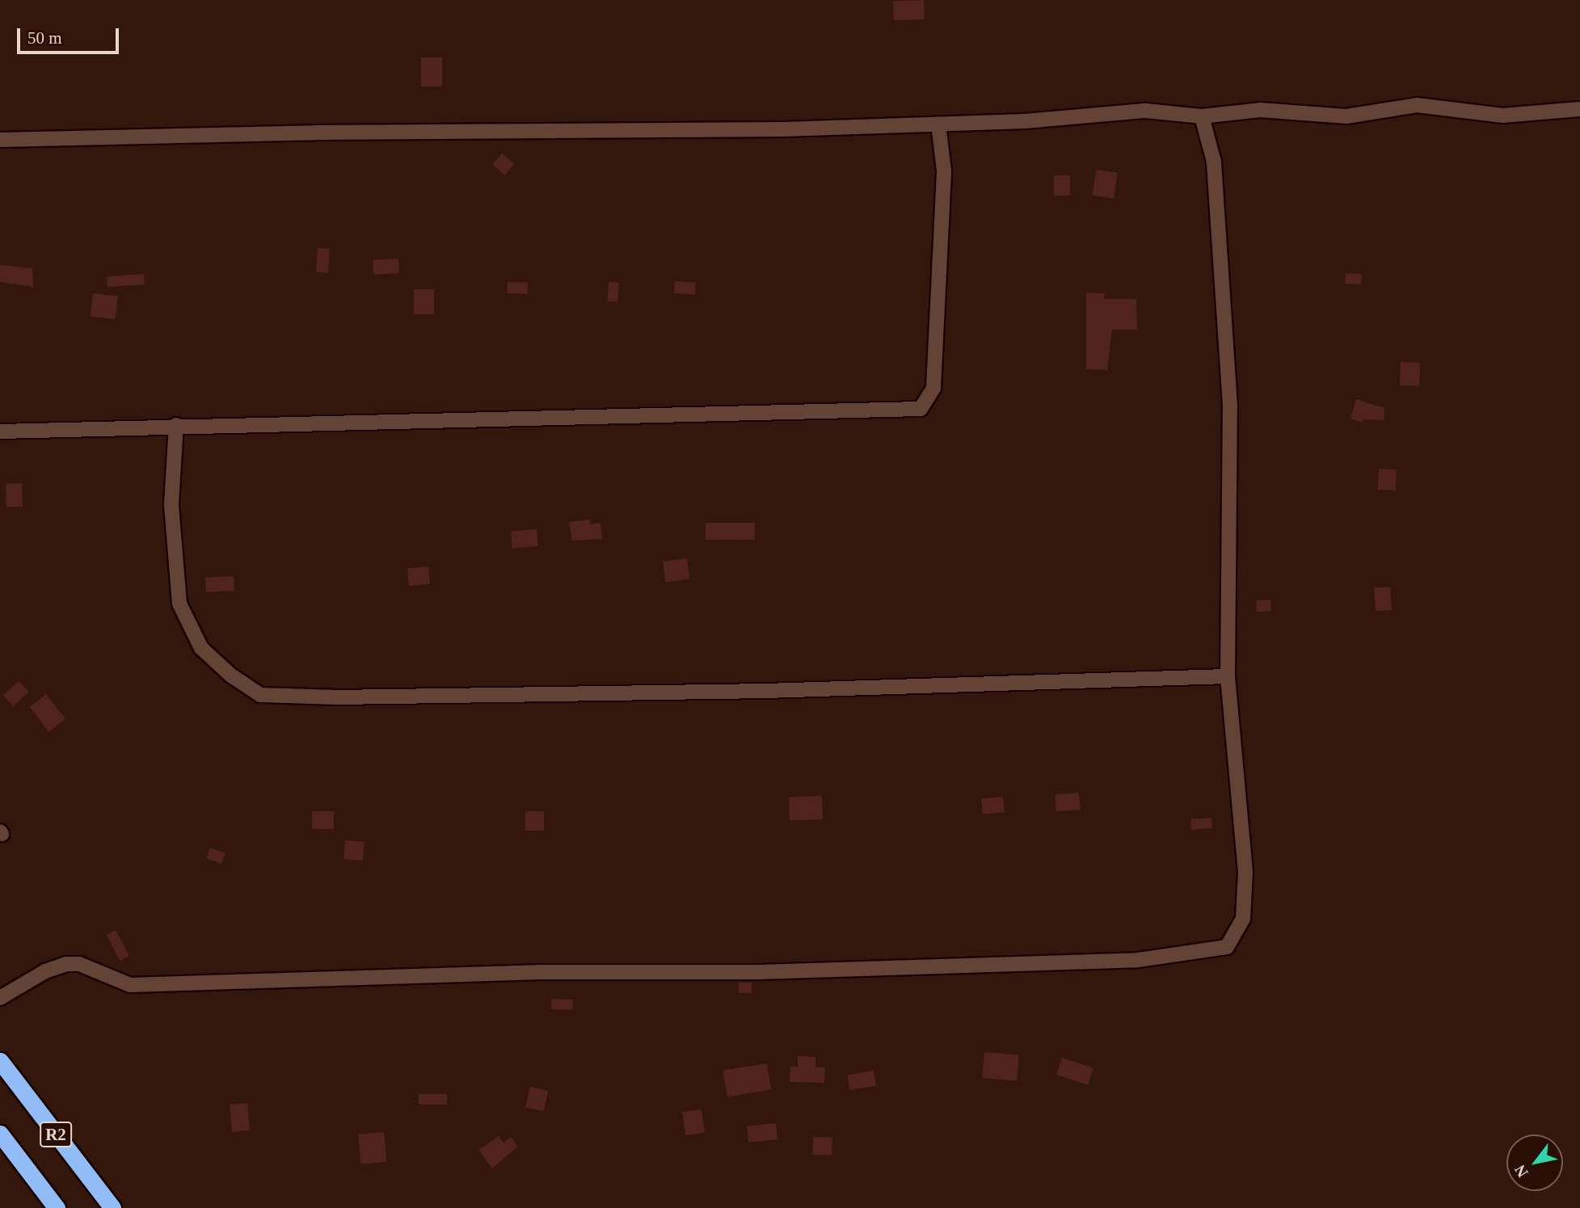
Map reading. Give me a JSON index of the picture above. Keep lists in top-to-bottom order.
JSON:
{
  "streets": {
    "highway": ["R2"]
  },
  "scale_bar": "50 m",
  "north": "bottom left"
}
